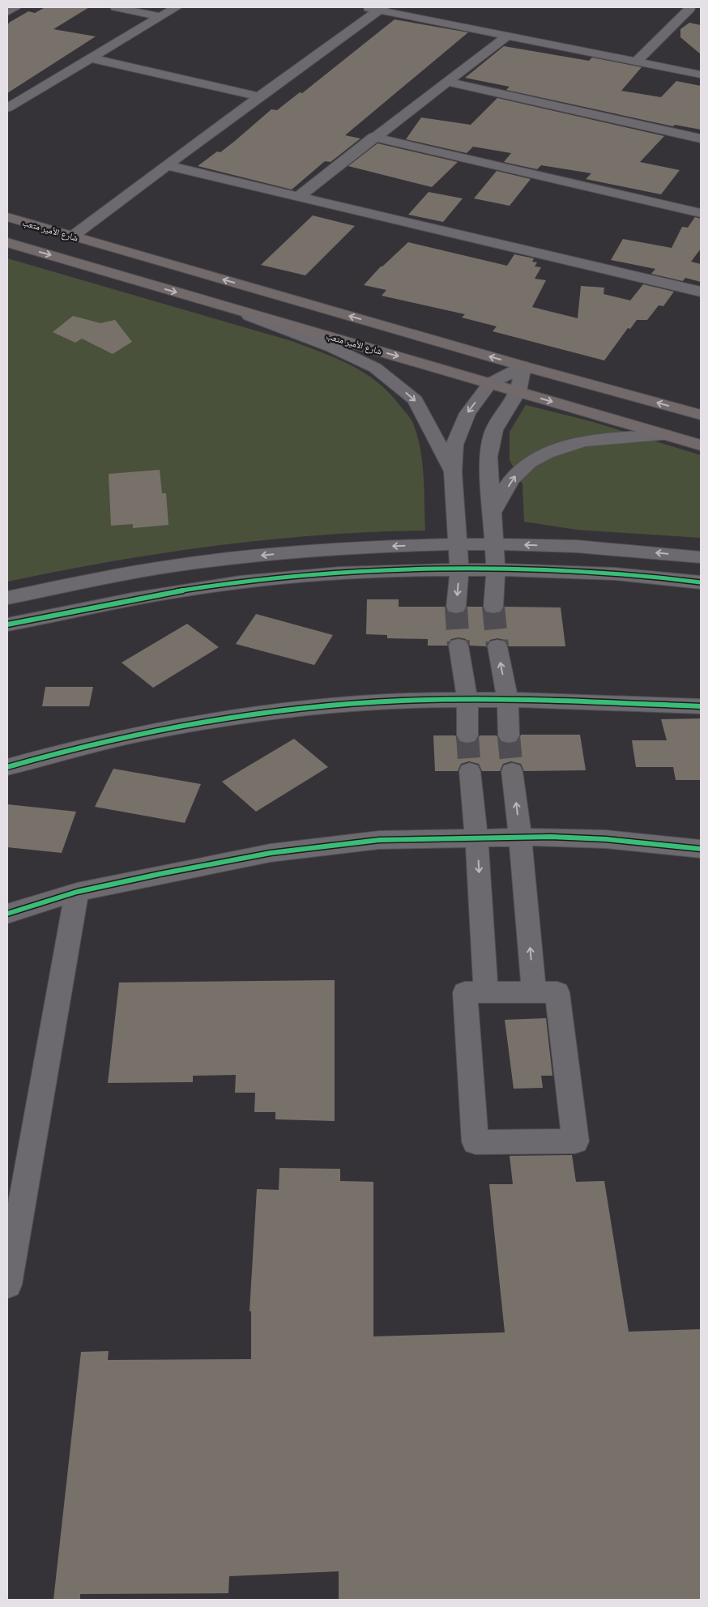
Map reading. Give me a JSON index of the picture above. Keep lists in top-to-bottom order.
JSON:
{
  "streets": {
    "main road": ["شارع الأمير متعب"]
  }
}
